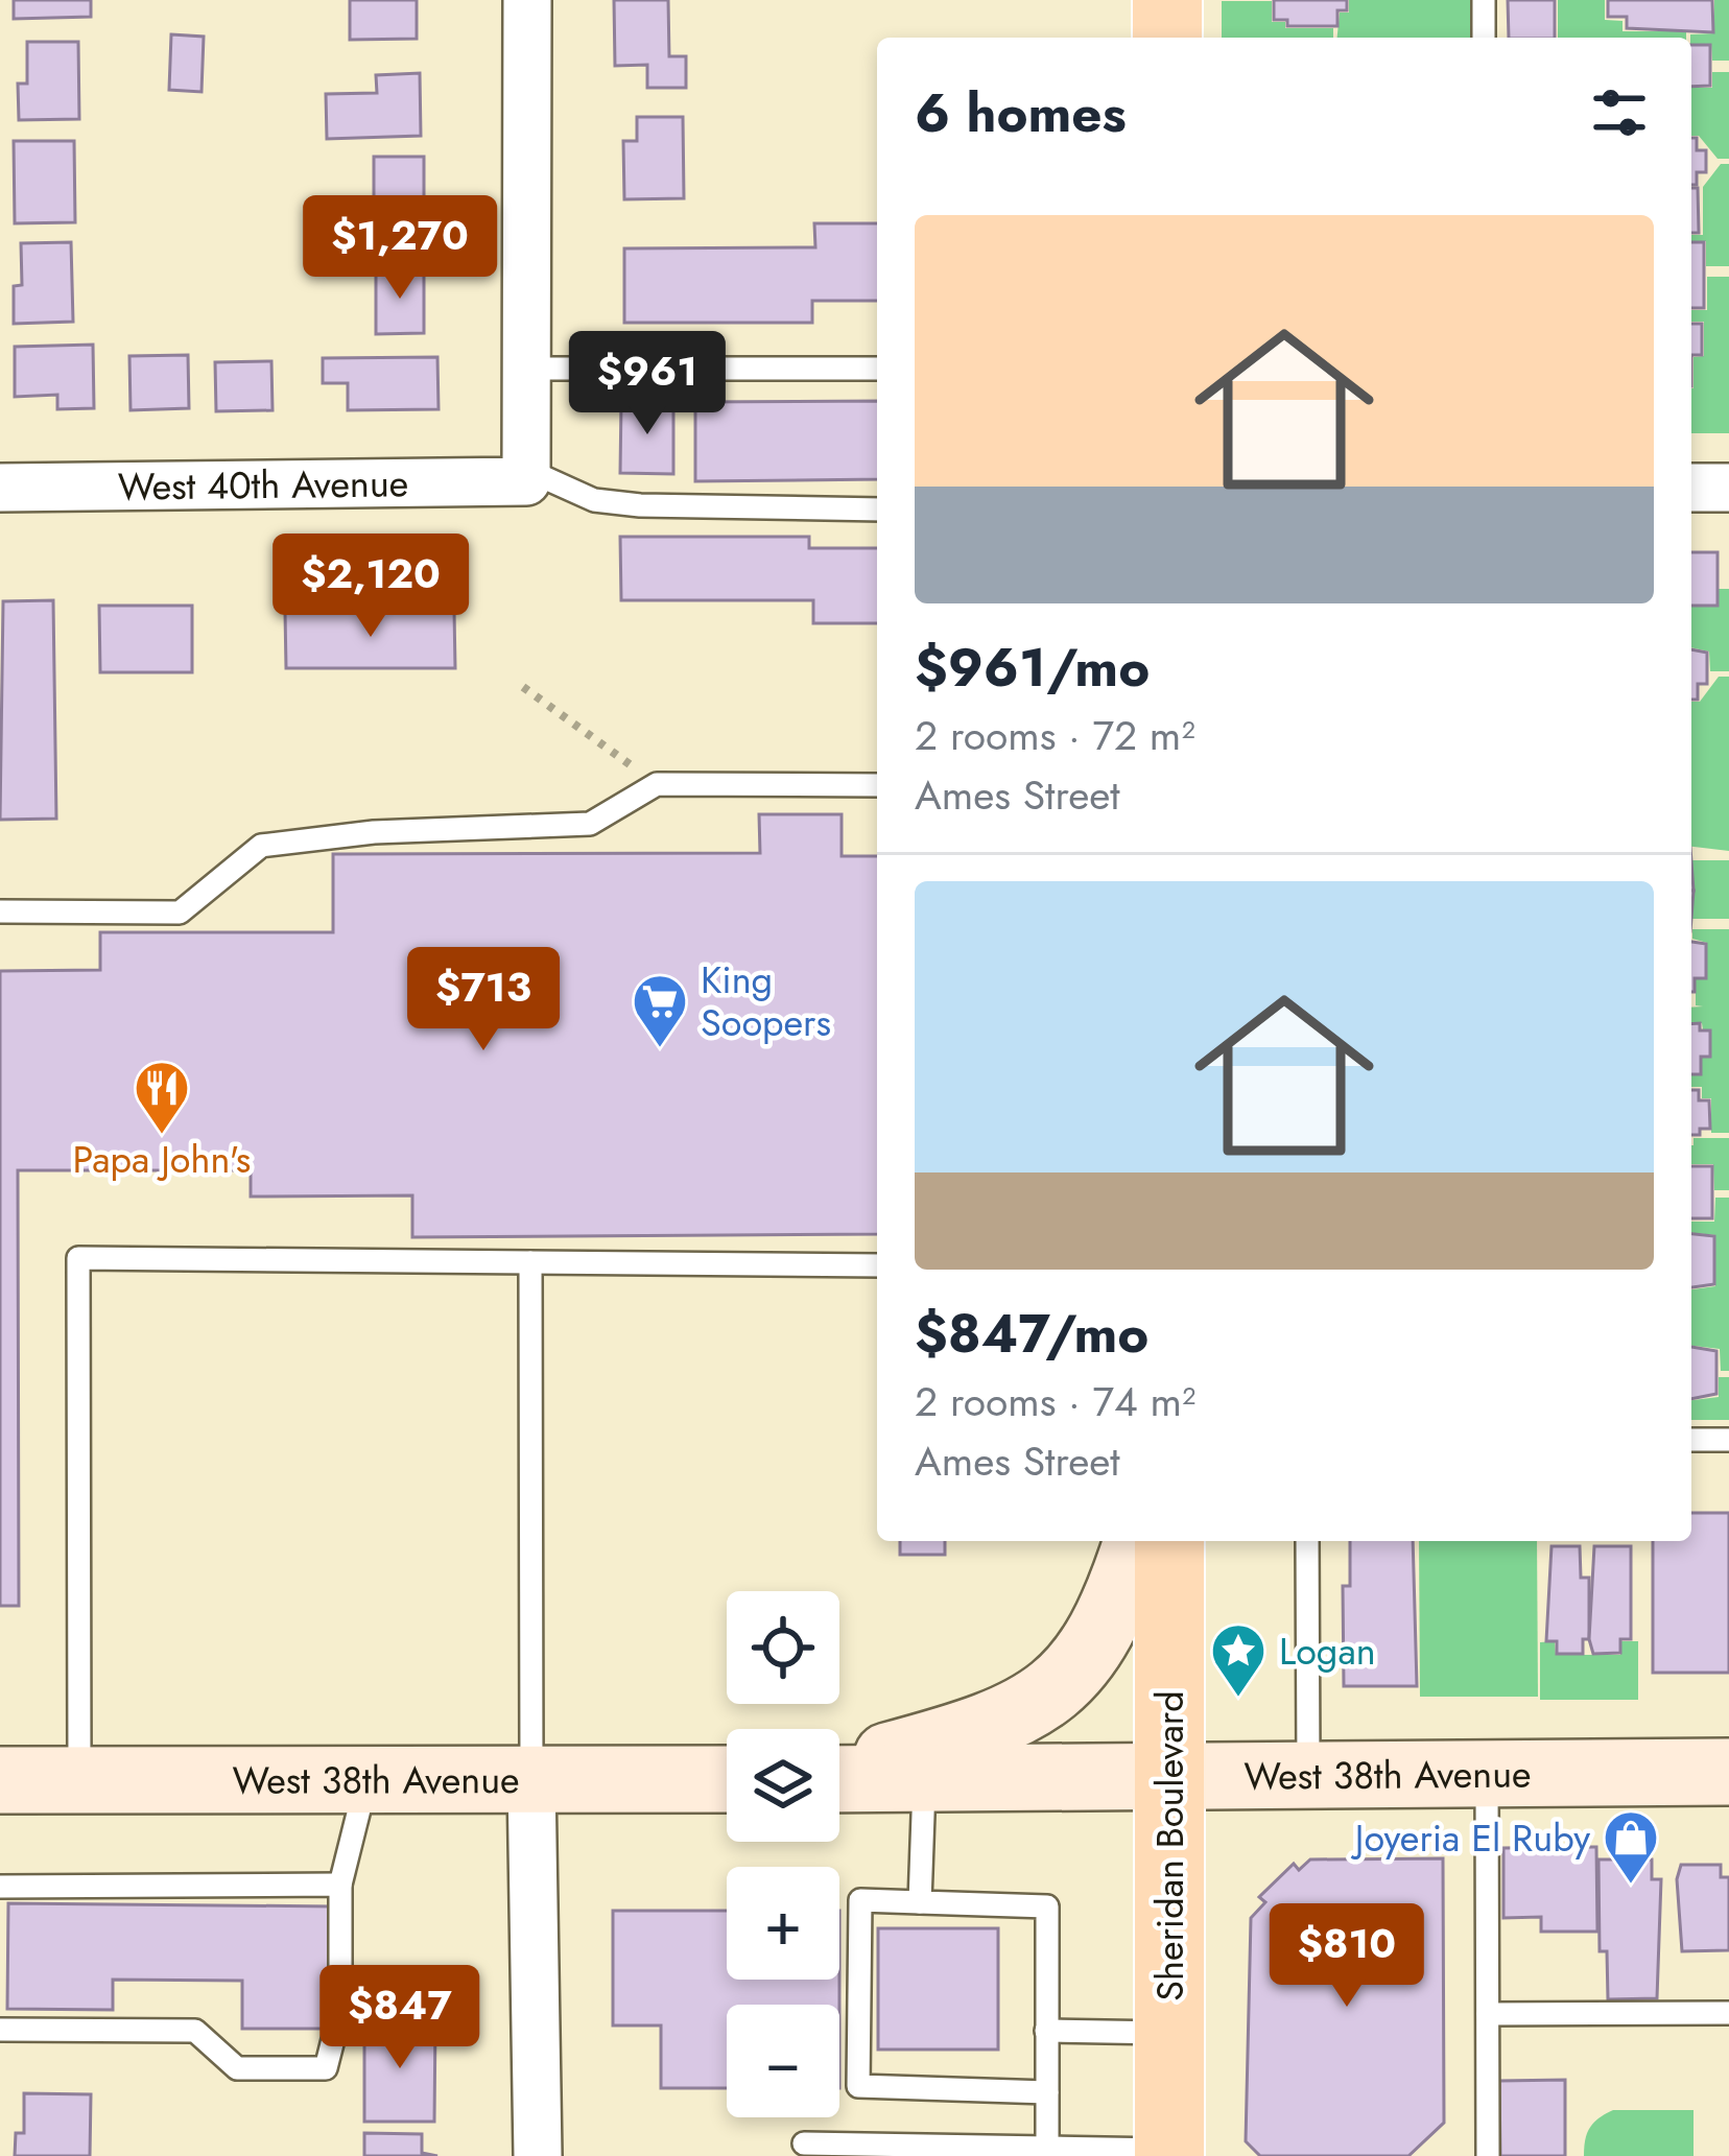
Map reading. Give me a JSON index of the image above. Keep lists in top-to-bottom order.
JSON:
{
  "streets": {
    "main road": ["West 38th Avenue", "Sheridan Boulevard"],
    "street": ["West 40th Avenue"]
  },
  "crossings": [
    ["West 38th Avenue", "Sheridan Boulevard"]
  ],
  "places": {
    "supermarket": ["King Soopers"],
    "restaurant": ["Papa John's"],
    "place": ["Logan"],
    "shop": ["Joyeria El Ruby"]
  },
  "page": {
    "heading": "6 homes",
    "list": [
      {
        "name": "$961/mo",
        "note": "2 rooms · 72 m² · Ames Street"
      },
      {
        "name": "$847/mo",
        "note": "2 rooms · 74 m² · Ames Street"
      }
    ],
    "price": [
      "$1,270",
      "$961",
      "$2,120",
      "$713",
      "$810",
      "$847"
    ],
    "map_buttons": ["+", "−"]
  }
}
